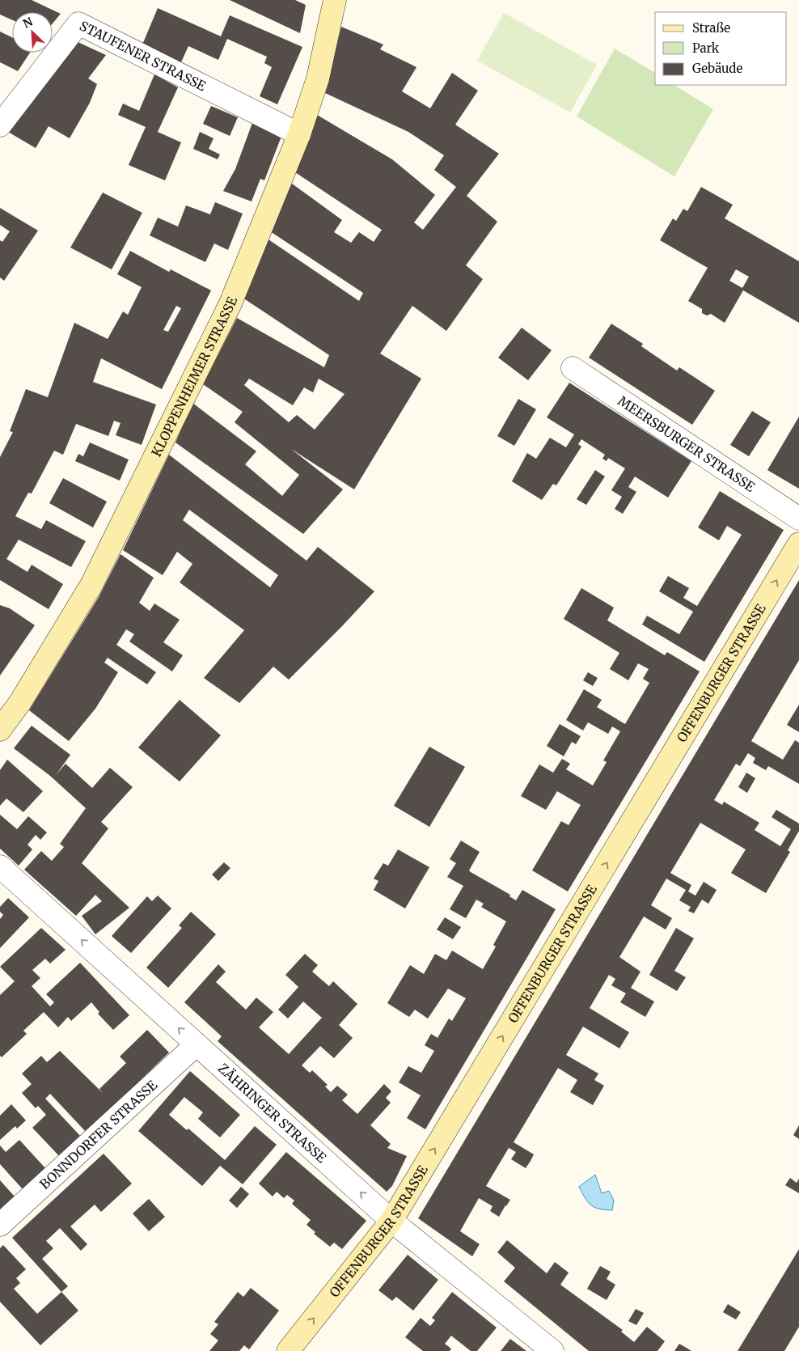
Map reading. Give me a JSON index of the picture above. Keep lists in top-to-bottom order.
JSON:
{
  "streets": {
    "street": [
      "STAUFENER STRASSE",
      "KLOPPENHEIMER STRASSE",
      "MEERSBURGER STRASSE",
      "OFFENBURGER STRASSE",
      "ZÄHRINGER STRASSE",
      "BONNDORFER STRASSE"
    ]
  },
  "crossings": [
    ["STAUFENER STRASSE", "KLOPPENHEIMER STRASSE"],
    ["OFFENBURGER STRASSE", "ZÄHRINGER STRASSE"],
    ["ZÄHRINGER STRASSE", "BONNDORFER STRASSE"]
  ],
  "one_way": ["OFFENBURGER STRASSE", "ZÄHRINGER STRASSE"],
  "legend": ["Straße", "Park", "Gebäude"],
  "north": "top left"
}
